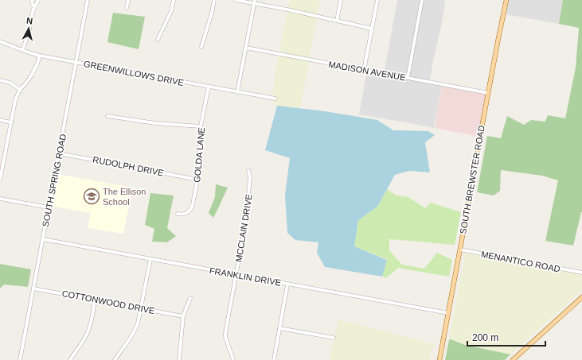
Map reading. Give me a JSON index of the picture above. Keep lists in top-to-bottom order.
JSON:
{
  "streets": {
    "main road": ["SOUTH BREWSTER ROAD"],
    "street": [
      "MADISON AVENUE",
      "GREENWILLOWS DRIVE",
      "GOLDA LANE",
      "RUDOLPH DRIVE",
      "SOUTH SPRING ROAD",
      "MCCLAIN DRIVE",
      "MENANTICO ROAD",
      "FRANKLIN DRIVE",
      "COTTONWOOD DRIVE"
    ]
  },
  "crossings": [
    ["MADISON AVENUE", "SOUTH BREWSTER ROAD"],
    ["GREENWILLOWS DRIVE", "GOLDA LANE"],
    ["GREENWILLOWS DRIVE", "SOUTH SPRING ROAD"],
    ["GOLDA LANE", "RUDOLPH DRIVE"],
    ["RUDOLPH DRIVE", "SOUTH SPRING ROAD"],
    ["SOUTH BREWSTER ROAD", "MENANTICO ROAD"],
    ["SOUTH BREWSTER ROAD", "FRANKLIN DRIVE"],
    ["SOUTH SPRING ROAD", "FRANKLIN DRIVE"],
    ["SOUTH SPRING ROAD", "COTTONWOOD DRIVE"],
    ["MCCLAIN DRIVE", "FRANKLIN DRIVE"]
  ],
  "places": {
    "school or university": ["The Ellison School"]
  },
  "scale_bar": "200 m",
  "north": "top"
}
